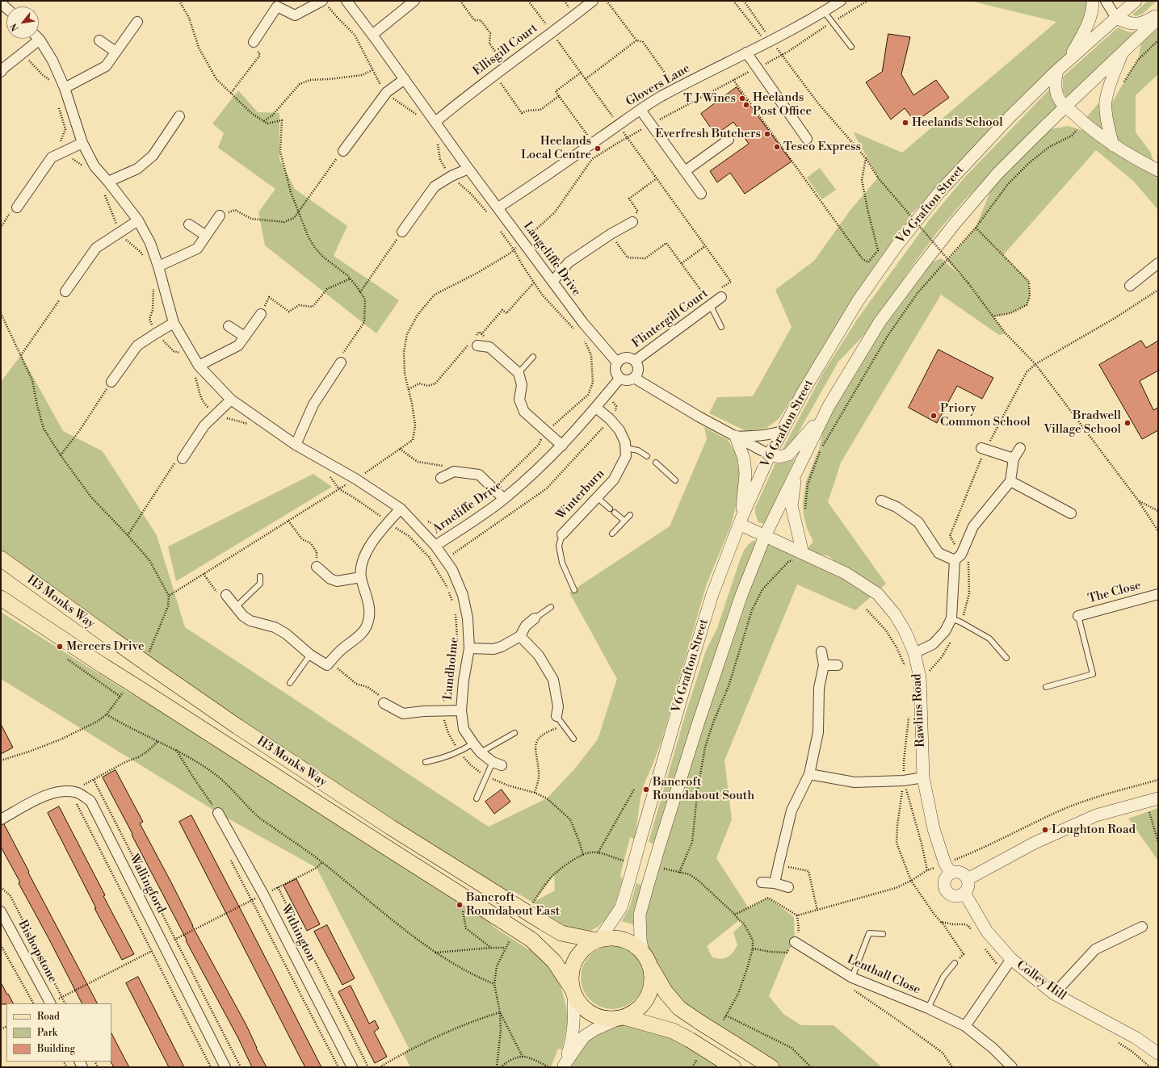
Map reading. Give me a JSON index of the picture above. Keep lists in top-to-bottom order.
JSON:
{
  "streets": {
    "main road": ["H3 Monks Way"],
    "street": [
      "Ellisgill Court",
      "Glovers Lane",
      "V6 Grafton Street",
      "Langcliffe Drive",
      "Flintergill Court",
      "Winterburn",
      "Arncliffe Drive",
      "The Close",
      "Lundholme",
      "Rawlins Road",
      "Wallingford",
      "Withington",
      "Bishopstone",
      "Lenthall Close",
      "Colley Hill"
    ]
  },
  "crossings": [
    ["Ellisgill Court", "Langcliffe Drive"],
    ["Glovers Lane", "Langcliffe Drive"],
    ["V6 Grafton Street", "H3 Monks Way"],
    ["V6 Grafton Street", "Rawlins Road"],
    ["Langcliffe Drive", "Flintergill Court"],
    ["Langcliffe Drive", "Arncliffe Drive"],
    ["Flintergill Court", "Arncliffe Drive"],
    ["Arncliffe Drive", "Lundholme"],
    ["Rawlins Road", "Colley Hill"]
  ],
  "places": [
    "T J Wines",
    "Heelands Post Office",
    "Heelands School",
    "Everfresh Butchers",
    "Tesco Express",
    "Heelands Local Centre",
    "Priory Common School",
    "Bradwell Village School",
    "Mercers Drive",
    "Bancroft Roundabout South",
    "Loughton Road",
    "Bancroft Roundabout East"
  ],
  "legend": ["Road", "Park", "Building"],
  "north": "bottom left"
}
